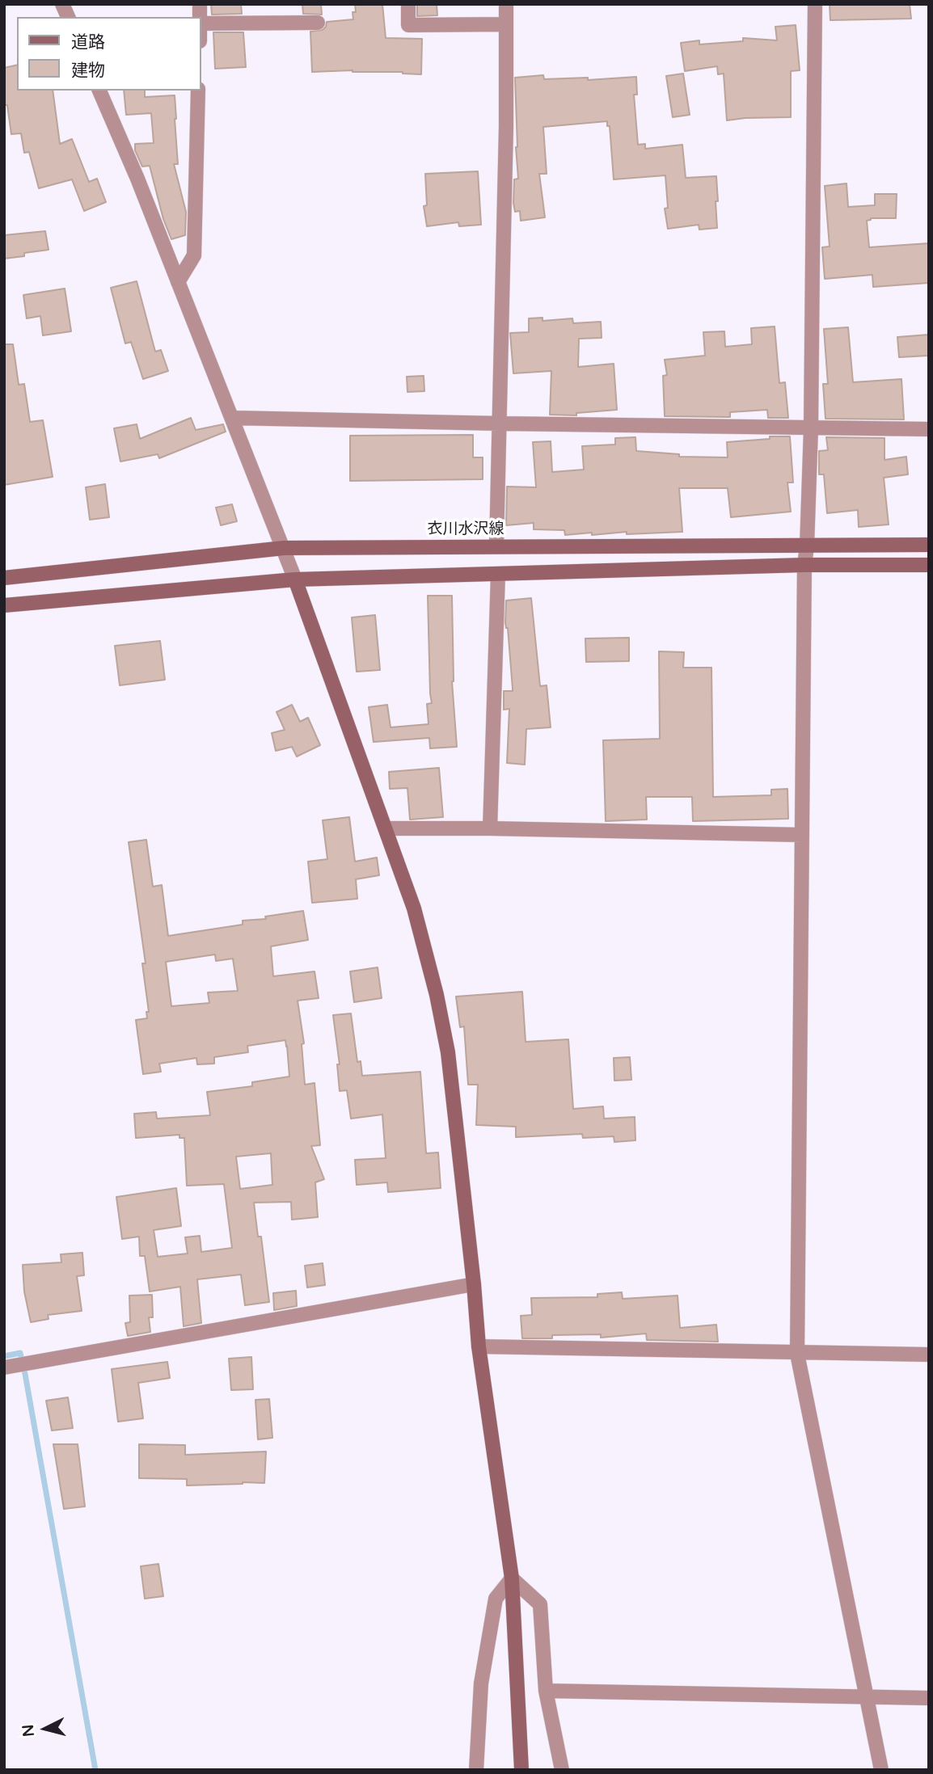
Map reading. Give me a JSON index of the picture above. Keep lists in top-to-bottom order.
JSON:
{
  "streets": {
    "main road": ["衣川水沢線"]
  },
  "legend": ["道路", "建物"],
  "north": "left"
}
